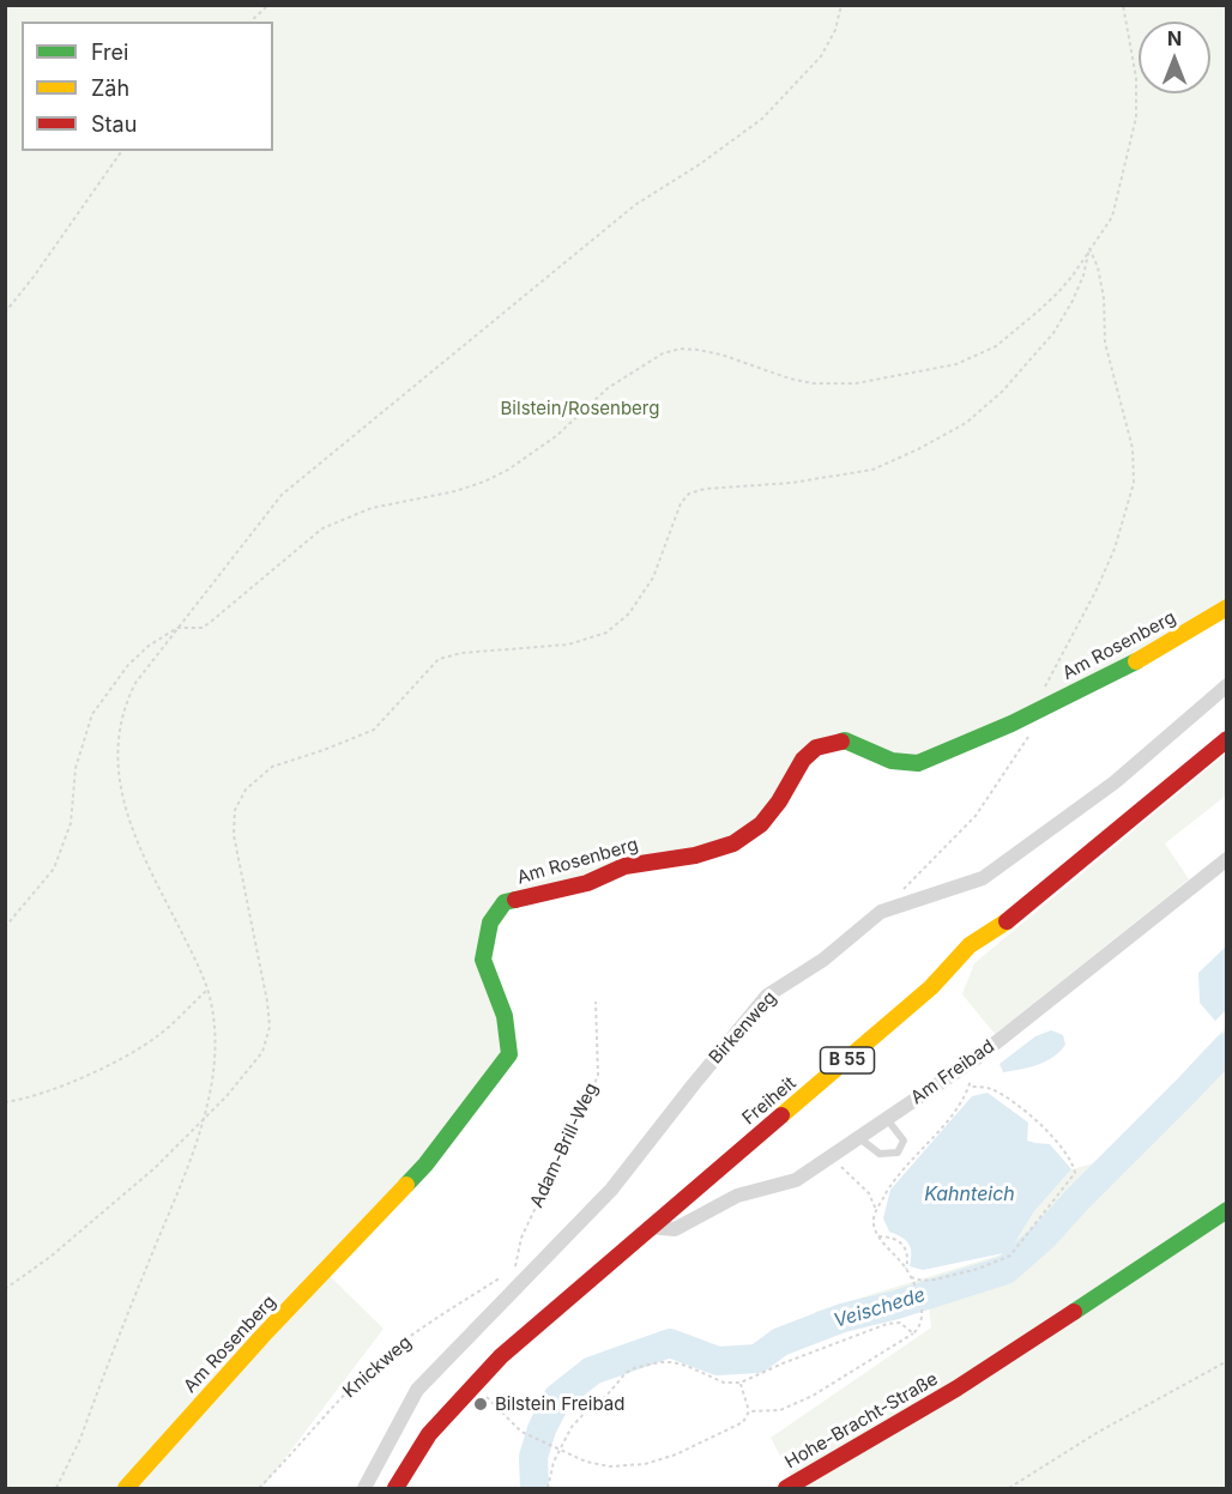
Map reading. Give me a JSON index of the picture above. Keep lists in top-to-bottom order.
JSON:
{
  "streets": {
    "main road": [
      "Am Rosenberg",
      "B 55",
      "Freiheit",
      "Hohe-Bracht-Straße"
    ],
    "street": ["Birkenweg", "Am Freibad"],
    "path": ["Adam-Brill-Weg", "Knickweg"]
  },
  "crossings": [
    ["Birkenweg", "Adam-Brill-Weg"],
    ["Birkenweg", "Knickweg"],
    ["Am Freibad", "Freiheit"],
    ["Adam-Brill-Weg", "Knickweg"]
  ],
  "water": ["Kahnteich", "Veischede"],
  "parks": ["Bilstein/Rosenberg"],
  "places": ["Bilstein Freibad"],
  "legend": ["Frei", "Zäh", "Stau"],
  "north": "top"
}
